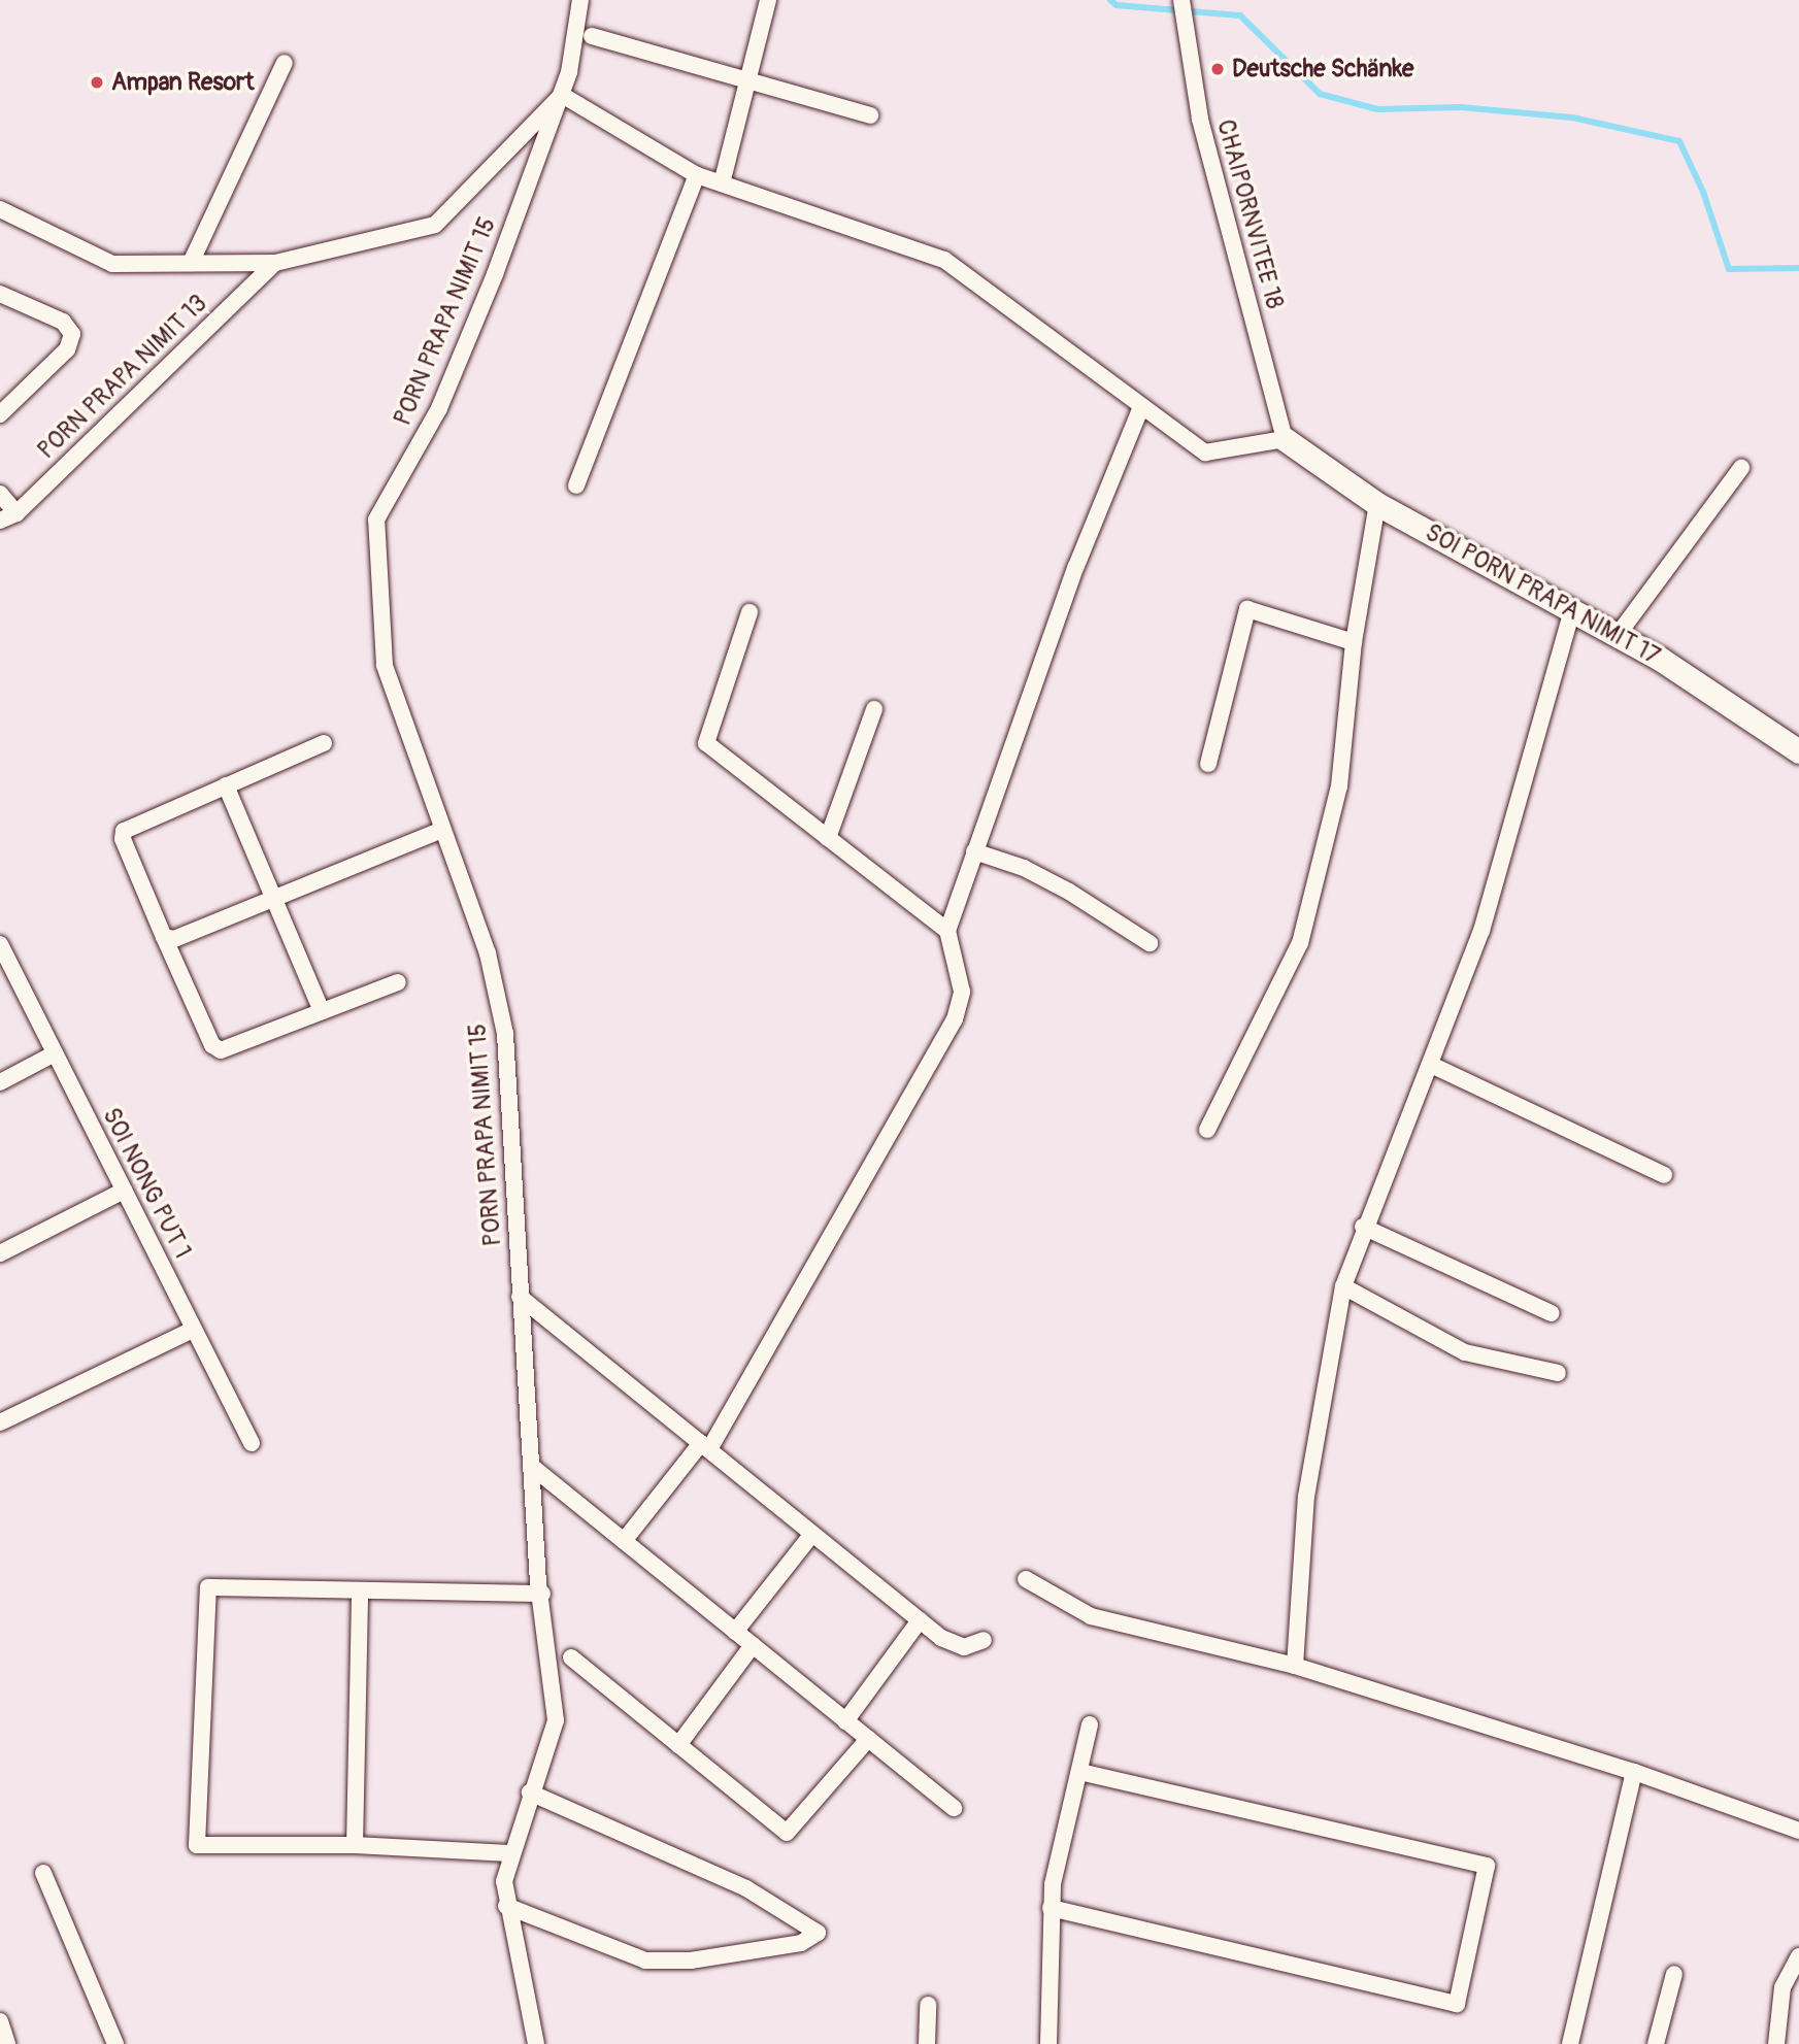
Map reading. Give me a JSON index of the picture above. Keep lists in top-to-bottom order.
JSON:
{
  "streets": {
    "street": [
      "CHAIPORNVITEE 18",
      "PORN PRAPA NIMIT 15",
      "PORN PRAPA NIMIT 13",
      "SOI PORN PRAPA NIMIT 17",
      "SOI NONG PUT 1"
    ]
  },
  "crossings": [
    ["CHAIPORNVITEE 18", "SOI PORN PRAPA NIMIT 17"]
  ],
  "places": ["Deutsche Schänke", "Ampan Resort"]
}
